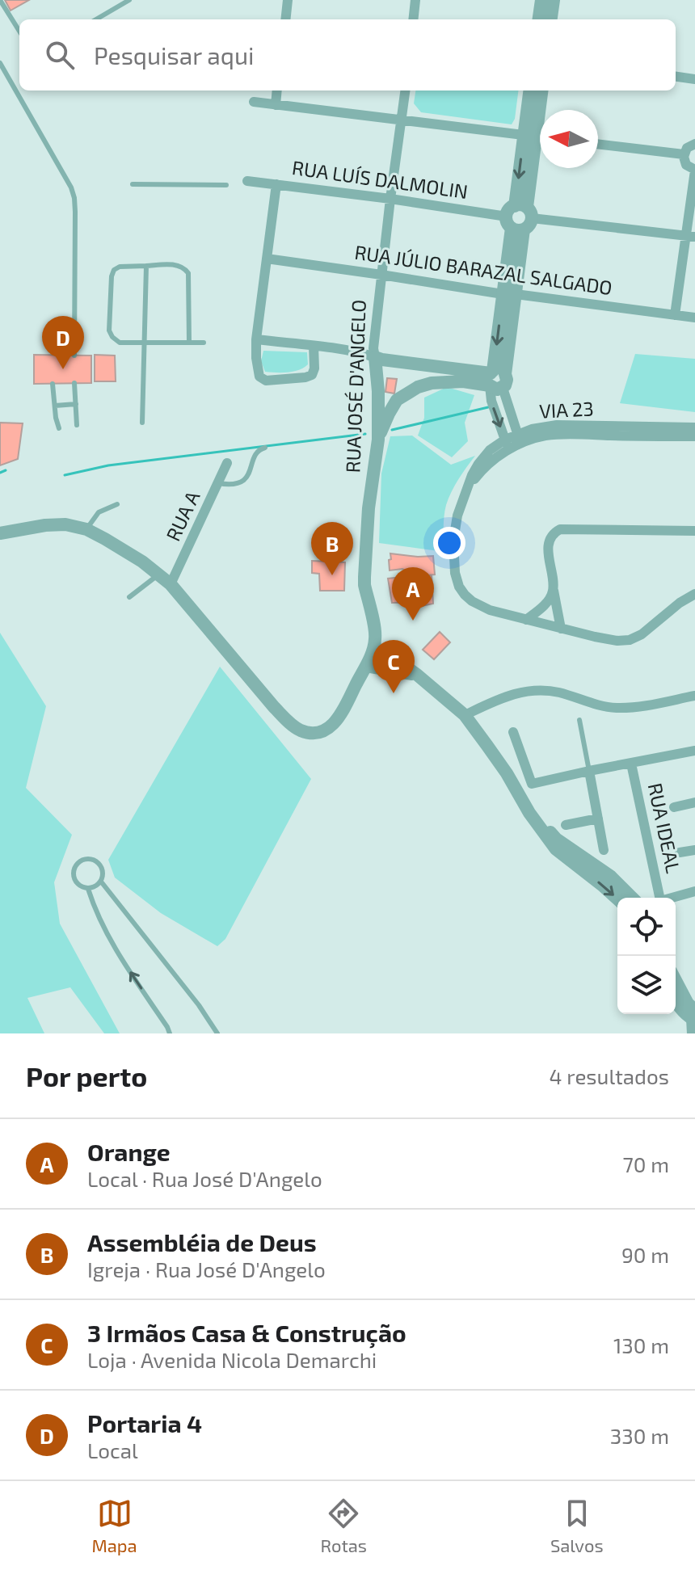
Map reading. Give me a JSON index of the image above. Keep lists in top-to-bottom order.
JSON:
{
  "streets": {
    "street": [
      "RUA LUÍS DALMOLIN",
      "RUA JÚLIO BARAZAL SALGADO",
      "RUA JOSÉ D'ANGELO",
      "VIA 23",
      "RUA A",
      "RUA IDEAL"
    ]
  },
  "crossings": [
    ["RUA LUÍS DALMOLIN", "RUA JOSÉ D'ANGELO"],
    ["RUA JÚLIO BARAZAL SALGADO", "RUA JOSÉ D'ANGELO"]
  ],
  "north": "left",
  "page": {
    "search": "Pesquisar aqui",
    "pins": [
      "D",
      "B",
      "A",
      "C"
    ],
    "heading": ["Por perto", "4 resultados"],
    "list": [
      {
        "mark": "A",
        "name": "Orange",
        "note": "Local · Rua José D'Angelo",
        "value": "70 m"
      },
      {
        "mark": "B",
        "name": "Assembléia de Deus",
        "note": "Igreja · Rua José D'Angelo",
        "value": "90 m"
      },
      {
        "mark": "C",
        "name": "3 Irmãos Casa & Construção",
        "note": "Loja · Avenida Nicola Demarchi",
        "value": "130 m"
      },
      {
        "mark": "D",
        "name": "Portaria 4",
        "note": "Local",
        "value": "330 m"
      }
    ],
    "nav": ["Mapa", "Rotas", "Salvos"]
  }
}
